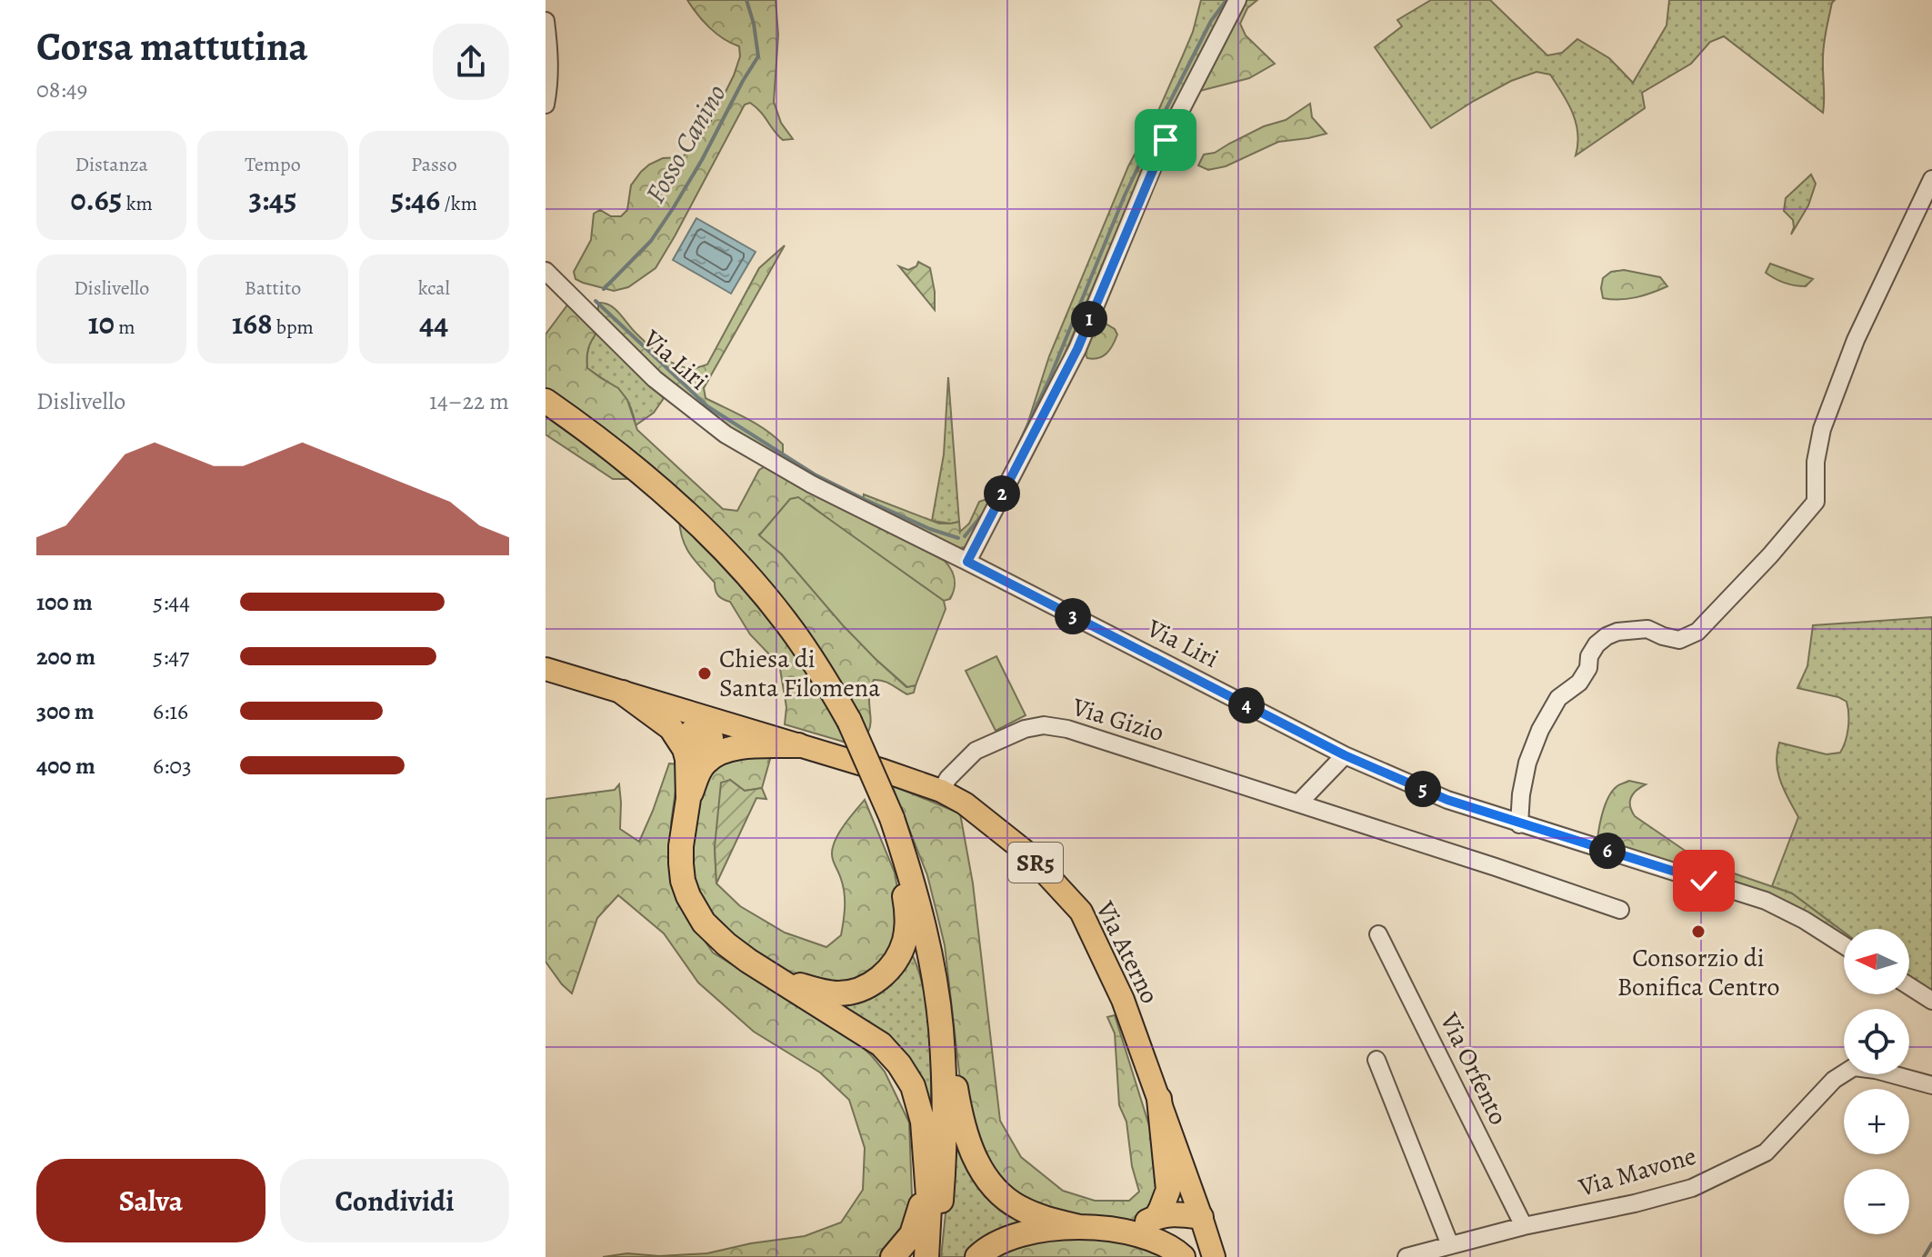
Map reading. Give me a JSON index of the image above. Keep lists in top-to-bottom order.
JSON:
{
  "streets": {
    "main road": ["SR5", "Via Aterno"],
    "street": [
      "Via Liri",
      "Via Gizio",
      "Via Orfento",
      "Via Mavone"
    ]
  },
  "crossings": [
    ["Via Gizio", "Via Aterno"],
    ["SR5", "Via Aterno"],
    ["Via Orfento", "Via Mavone"]
  ],
  "water": ["Fosso Canino"],
  "places": ["Chiesa di Santa Filomena", "Consorzio di Bonifica Centro"],
  "north": "left",
  "page": {
    "heading": ["Corsa mattutina", "08:49"],
    "stats": [
      ["Distanza", "0.65 km"],
      ["Tempo", "3:45"],
      ["Passo", "5:46 /km"],
      ["Dislivello", "10 m"],
      ["Battito", "168 bpm"],
      ["kcal", "44"]
    ],
    "pins": [
      "1",
      "2",
      "3",
      "4",
      "5",
      "6"
    ],
    "chart": ["Dislivello", "14–22 m"],
    "list": [
      {
        "name": "100 m",
        "note": "5:44"
      },
      {
        "name": "200 m",
        "note": "5:47"
      },
      {
        "name": "300 m",
        "note": "6:16"
      },
      {
        "name": "400 m",
        "note": "6:03"
      }
    ],
    "map_buttons": ["+", "−"],
    "buttons": ["Salva", "Condividi"]
  }
}
